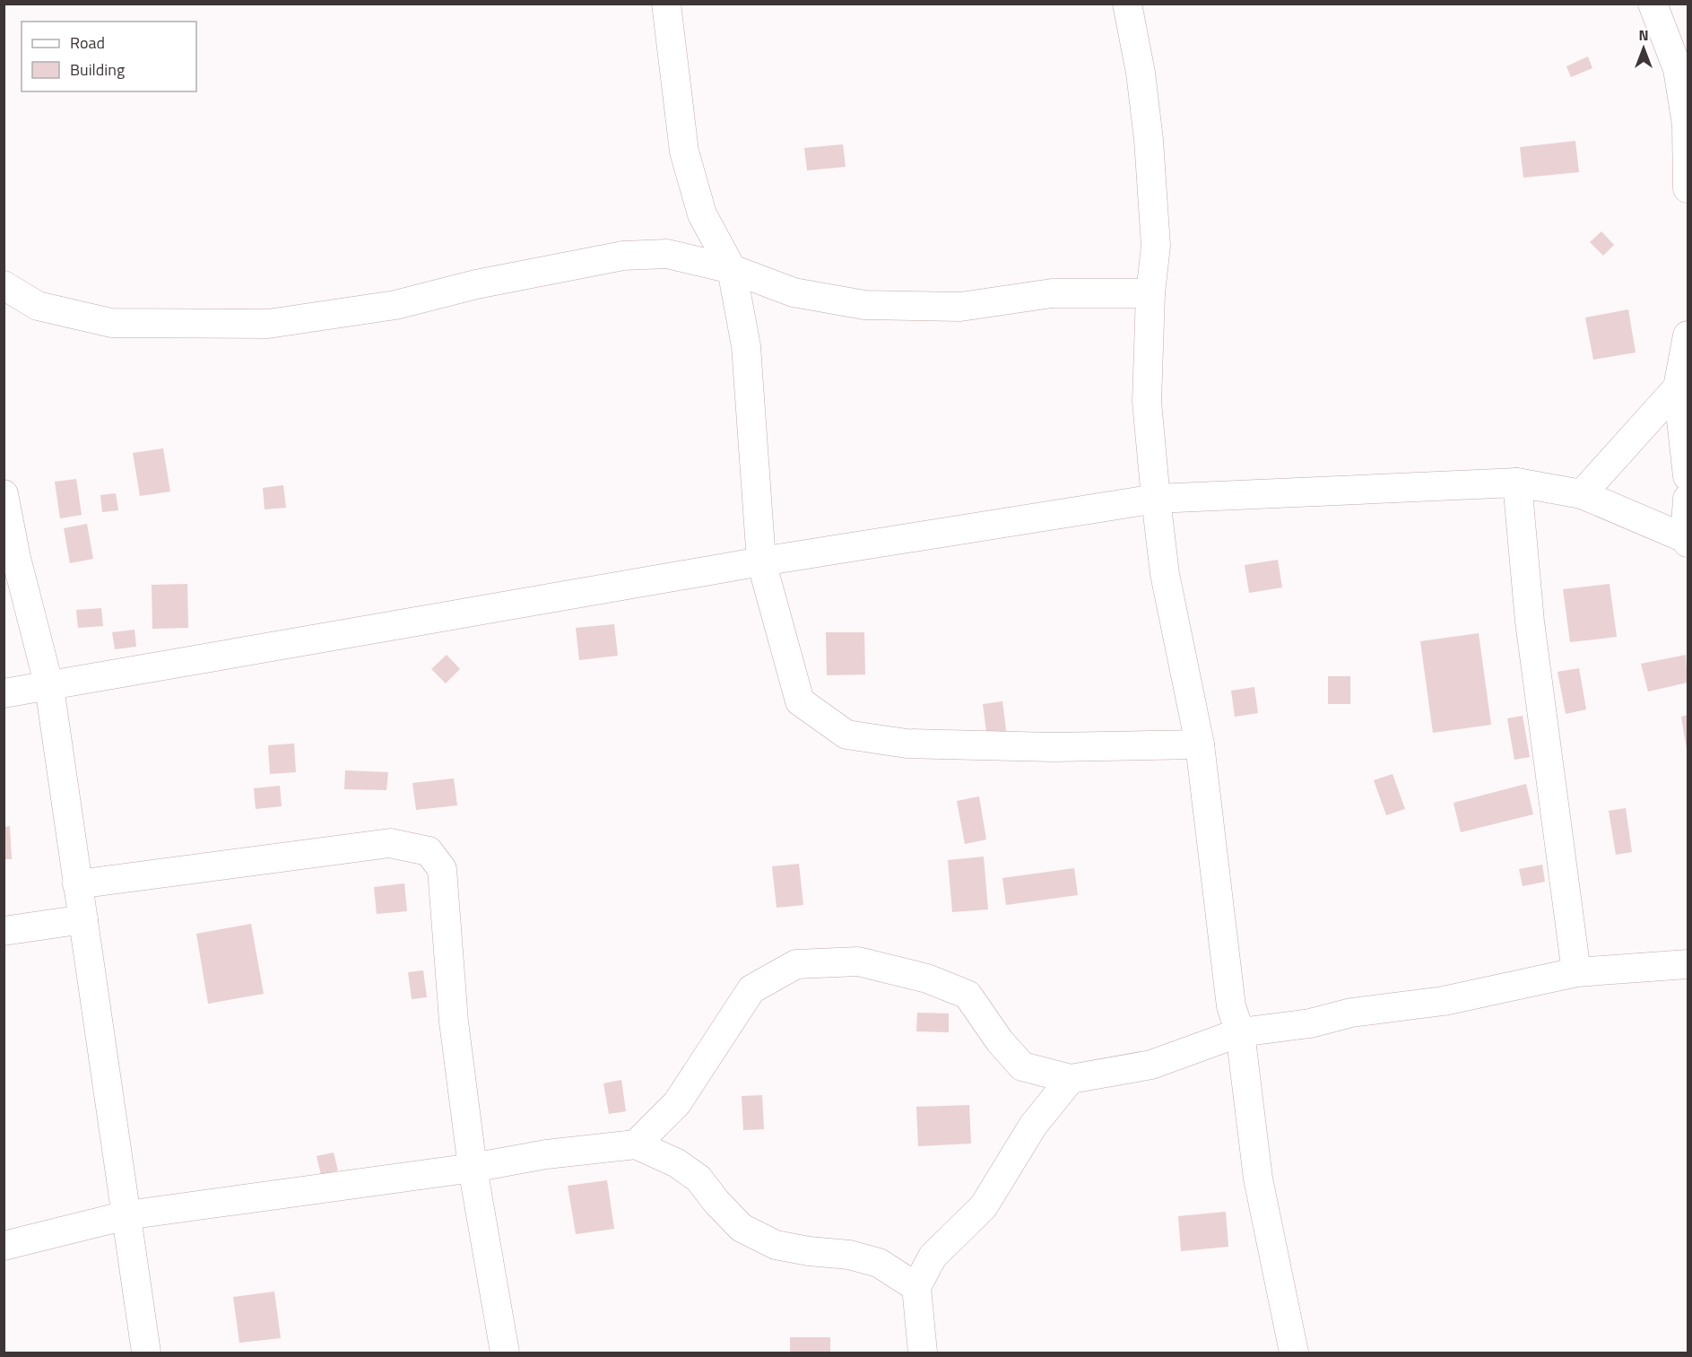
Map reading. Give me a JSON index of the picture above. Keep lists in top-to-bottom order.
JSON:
{
  "legend": ["Road", "Building"],
  "north": "top"
}
